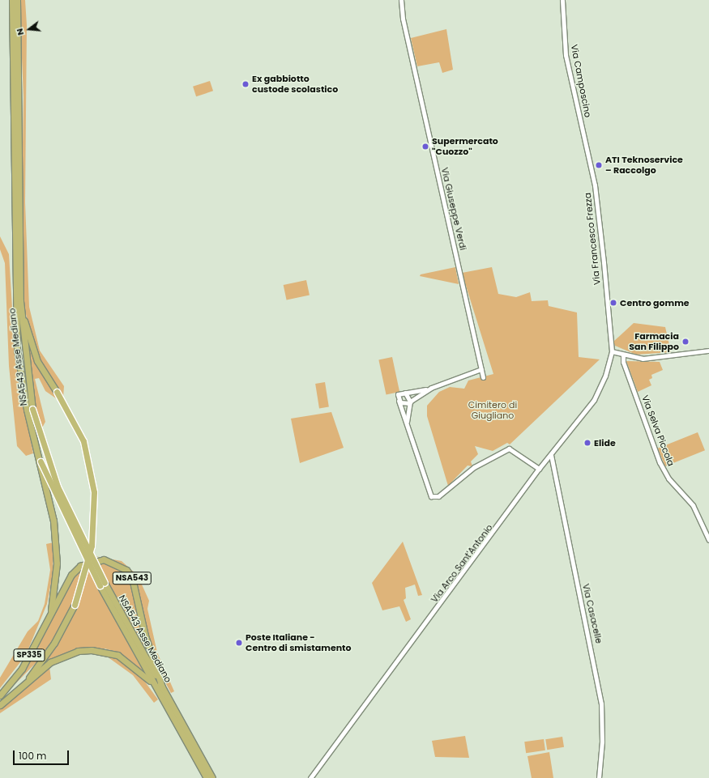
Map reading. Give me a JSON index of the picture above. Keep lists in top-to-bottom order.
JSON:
{
  "streets": {
    "highway": ["NSA543 Asse Mediano", "NSA543", "SP335"],
    "street": [
      "Via Camposcino",
      "Via Giuseppe Verdi",
      "Via Francesco Frezza",
      "Via Selva Piccola",
      "Via Arco Sant'Antonio",
      "Via Casacelle"
    ]
  },
  "crossings": [
    ["Via Camposcino", "Via Francesco Frezza"],
    ["Via Francesco Frezza", "Via Arco Sant'Antonio"],
    ["NSA543 Asse Mediano", "NSA543"],
    ["Via Arco Sant'Antonio", "Via Casacelle"],
    ["NSA543", "SP335"]
  ],
  "parks": ["Cimitero di Giugliano"],
  "places": [
    "Ex gabbiotto custode scolastico",
    "Supermercato \"Cuozzo\"",
    "ATI Teknoservice – Raccolgo",
    "Centro gomme",
    "Farmacia San Filippo",
    "Elide",
    "Poste Italiane - Centro di smistamento"
  ],
  "scale_bar": "100 m",
  "north": "left"
}
